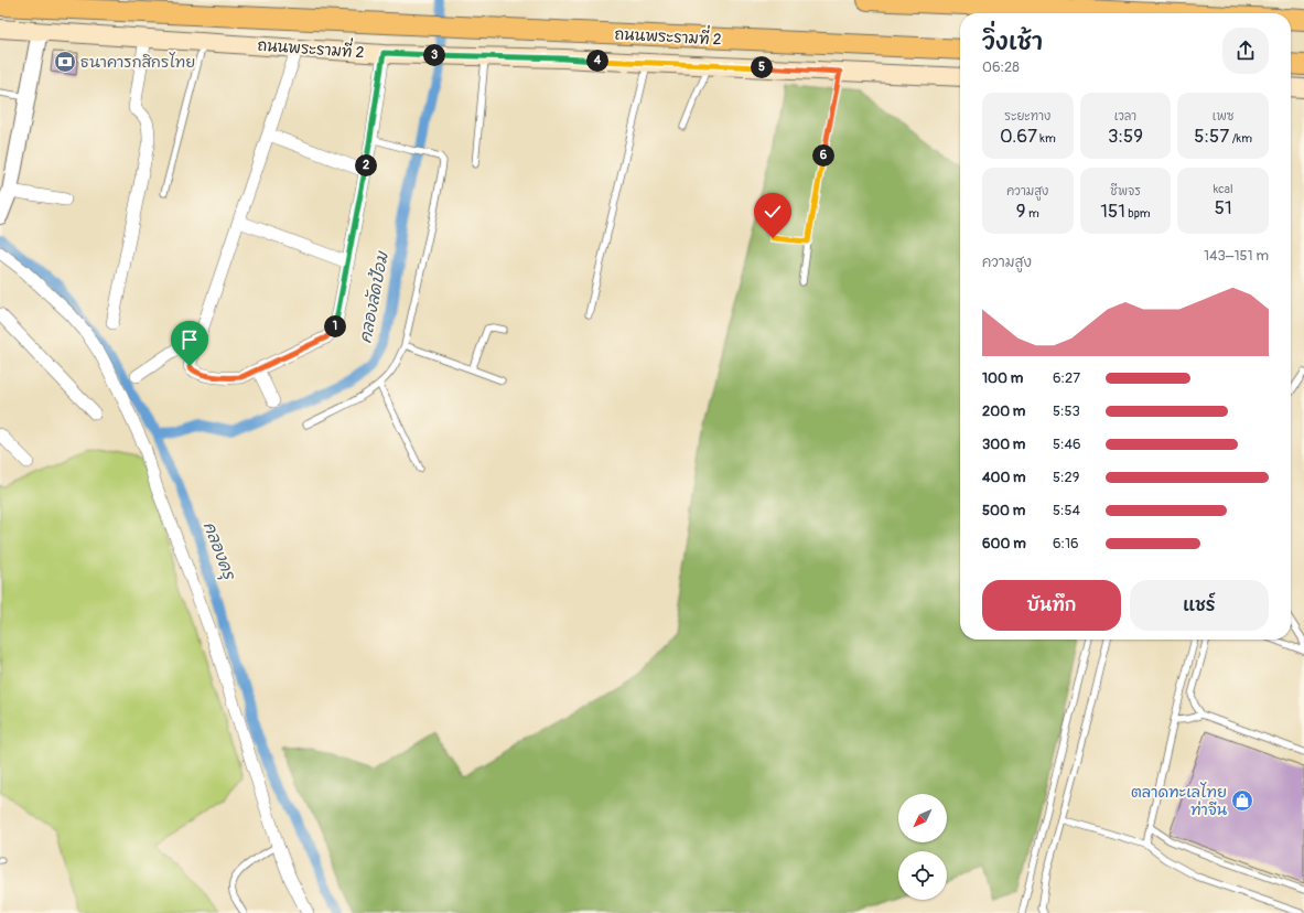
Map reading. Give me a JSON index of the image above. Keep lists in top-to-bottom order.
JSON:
{
  "streets": {
    "highway": ["ถนนพระรามที่ 2"]
  },
  "water": ["คลองลัดป้อม", "คลองครุ"],
  "places": {
    "bank": ["ธนาคารกสิกรไทย"],
    "shop": ["ตลาดทะเลไทย ท่าจีน"]
  },
  "north": "bottom left",
  "page": {
    "heading": ["วิ่งเช้า", "06:28"],
    "pins": [
      "3",
      "4",
      "5",
      "6",
      "2",
      "1"
    ],
    "stats": [
      ["ระยะทาง", "0.67 km"],
      ["เวลา", "3:59"],
      ["เพซ", "5:57 /km"],
      ["ความสูง", "9 m"],
      ["ชีพจร", "151 bpm"],
      ["kcal", "51"]
    ],
    "chart": ["ความสูง", "143–151 m"],
    "list": [
      {
        "name": "100 m",
        "note": "6:27"
      },
      {
        "name": "200 m",
        "note": "5:53"
      },
      {
        "name": "300 m",
        "note": "5:46"
      },
      {
        "name": "400 m",
        "note": "5:29"
      },
      {
        "name": "500 m",
        "note": "5:54"
      },
      {
        "name": "600 m",
        "note": "6:16"
      }
    ],
    "buttons": ["บันทึก", "แชร์"]
  }
}
